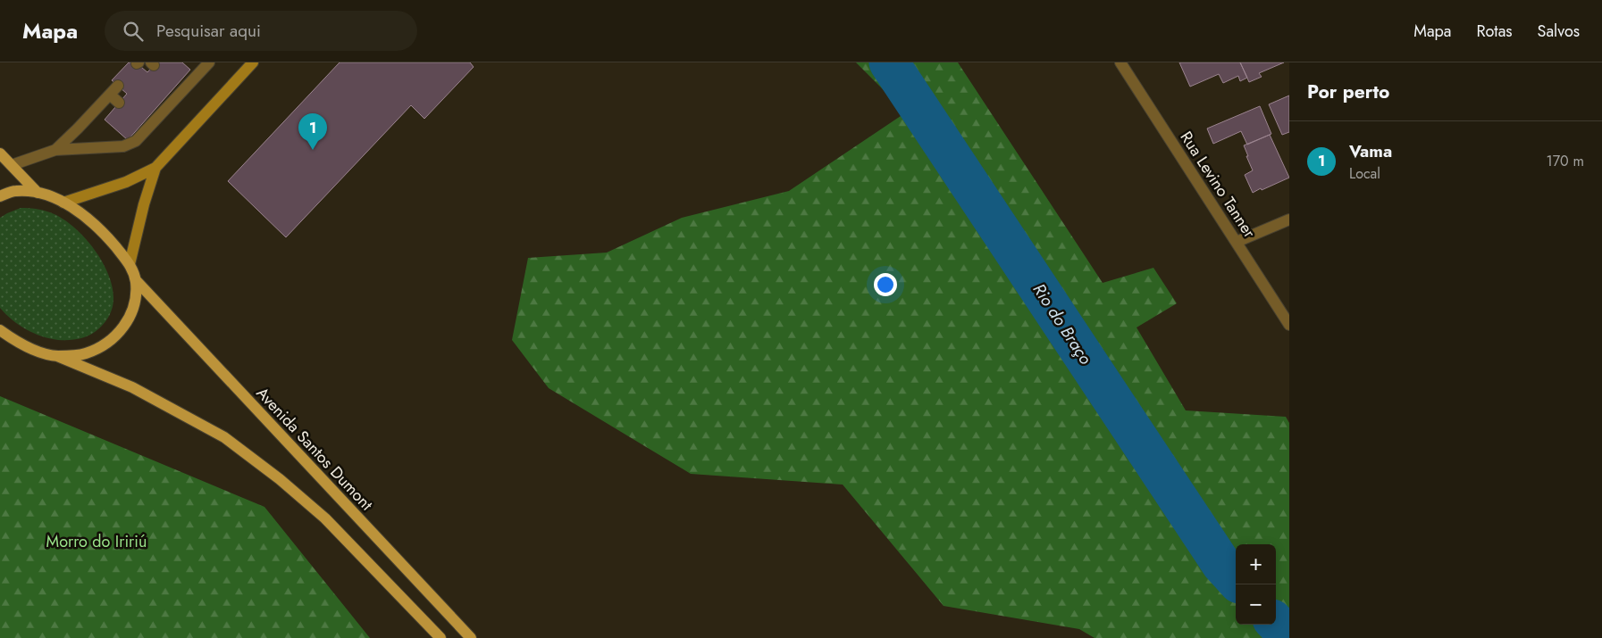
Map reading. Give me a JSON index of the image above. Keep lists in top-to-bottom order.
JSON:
{
  "streets": {
    "main road": ["Avenida Santos Dumont"],
    "street": ["Rua Levino Tanner"]
  },
  "water": ["Rio do Braço"],
  "parks": ["Morro do Iririú"],
  "page": {
    "header": "Mapa",
    "search": "Pesquisar aqui",
    "nav": ["Mapa", "Rotas", "Salvos"],
    "heading": "Por perto",
    "pins": "1",
    "list": [
      {
        "mark": "1",
        "name": "Vama",
        "note": "Local",
        "value": "170 m"
      }
    ],
    "map_buttons": ["+", "−"]
  }
}
